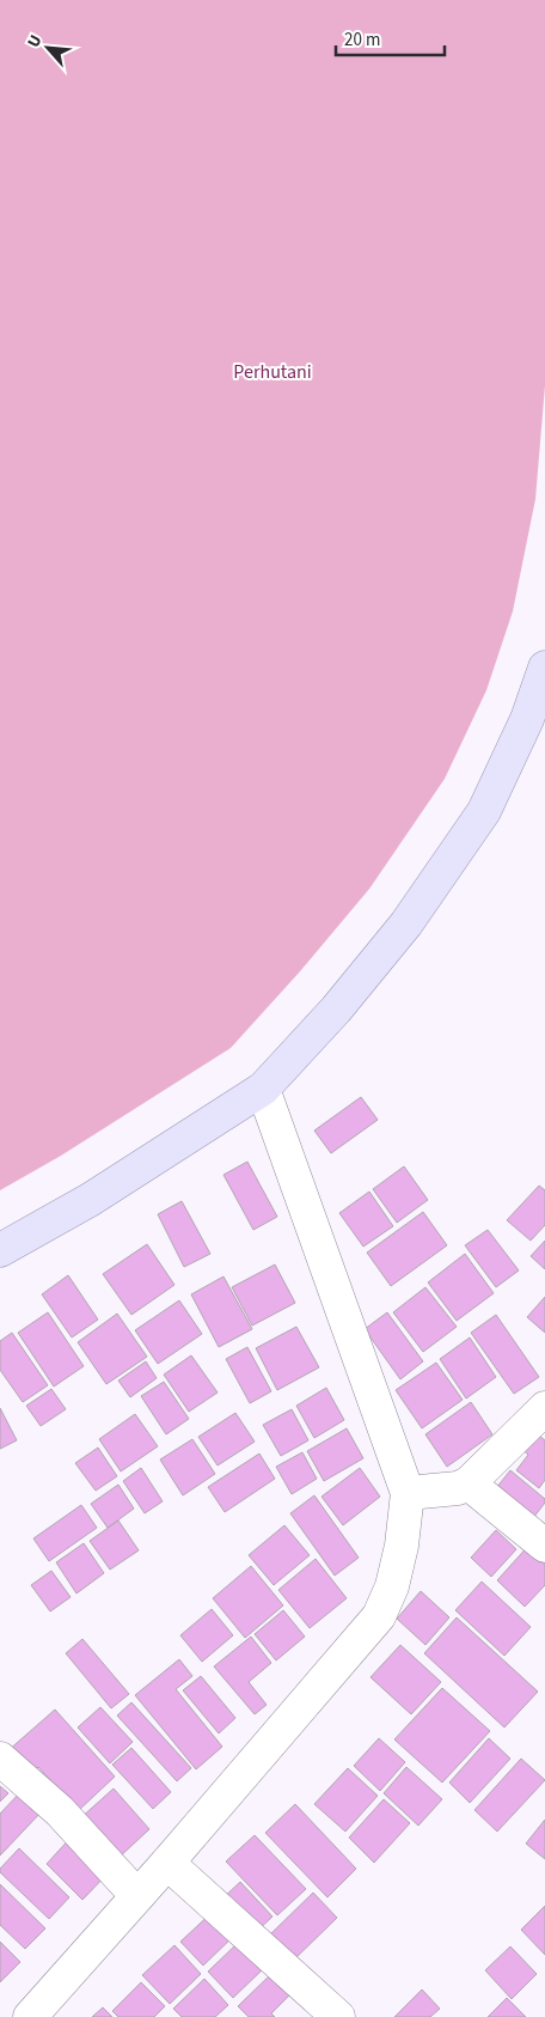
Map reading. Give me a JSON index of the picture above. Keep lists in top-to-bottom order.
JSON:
{
  "parks": ["Perhutani"],
  "scale_bar": "20 m",
  "north": "top left"
}
